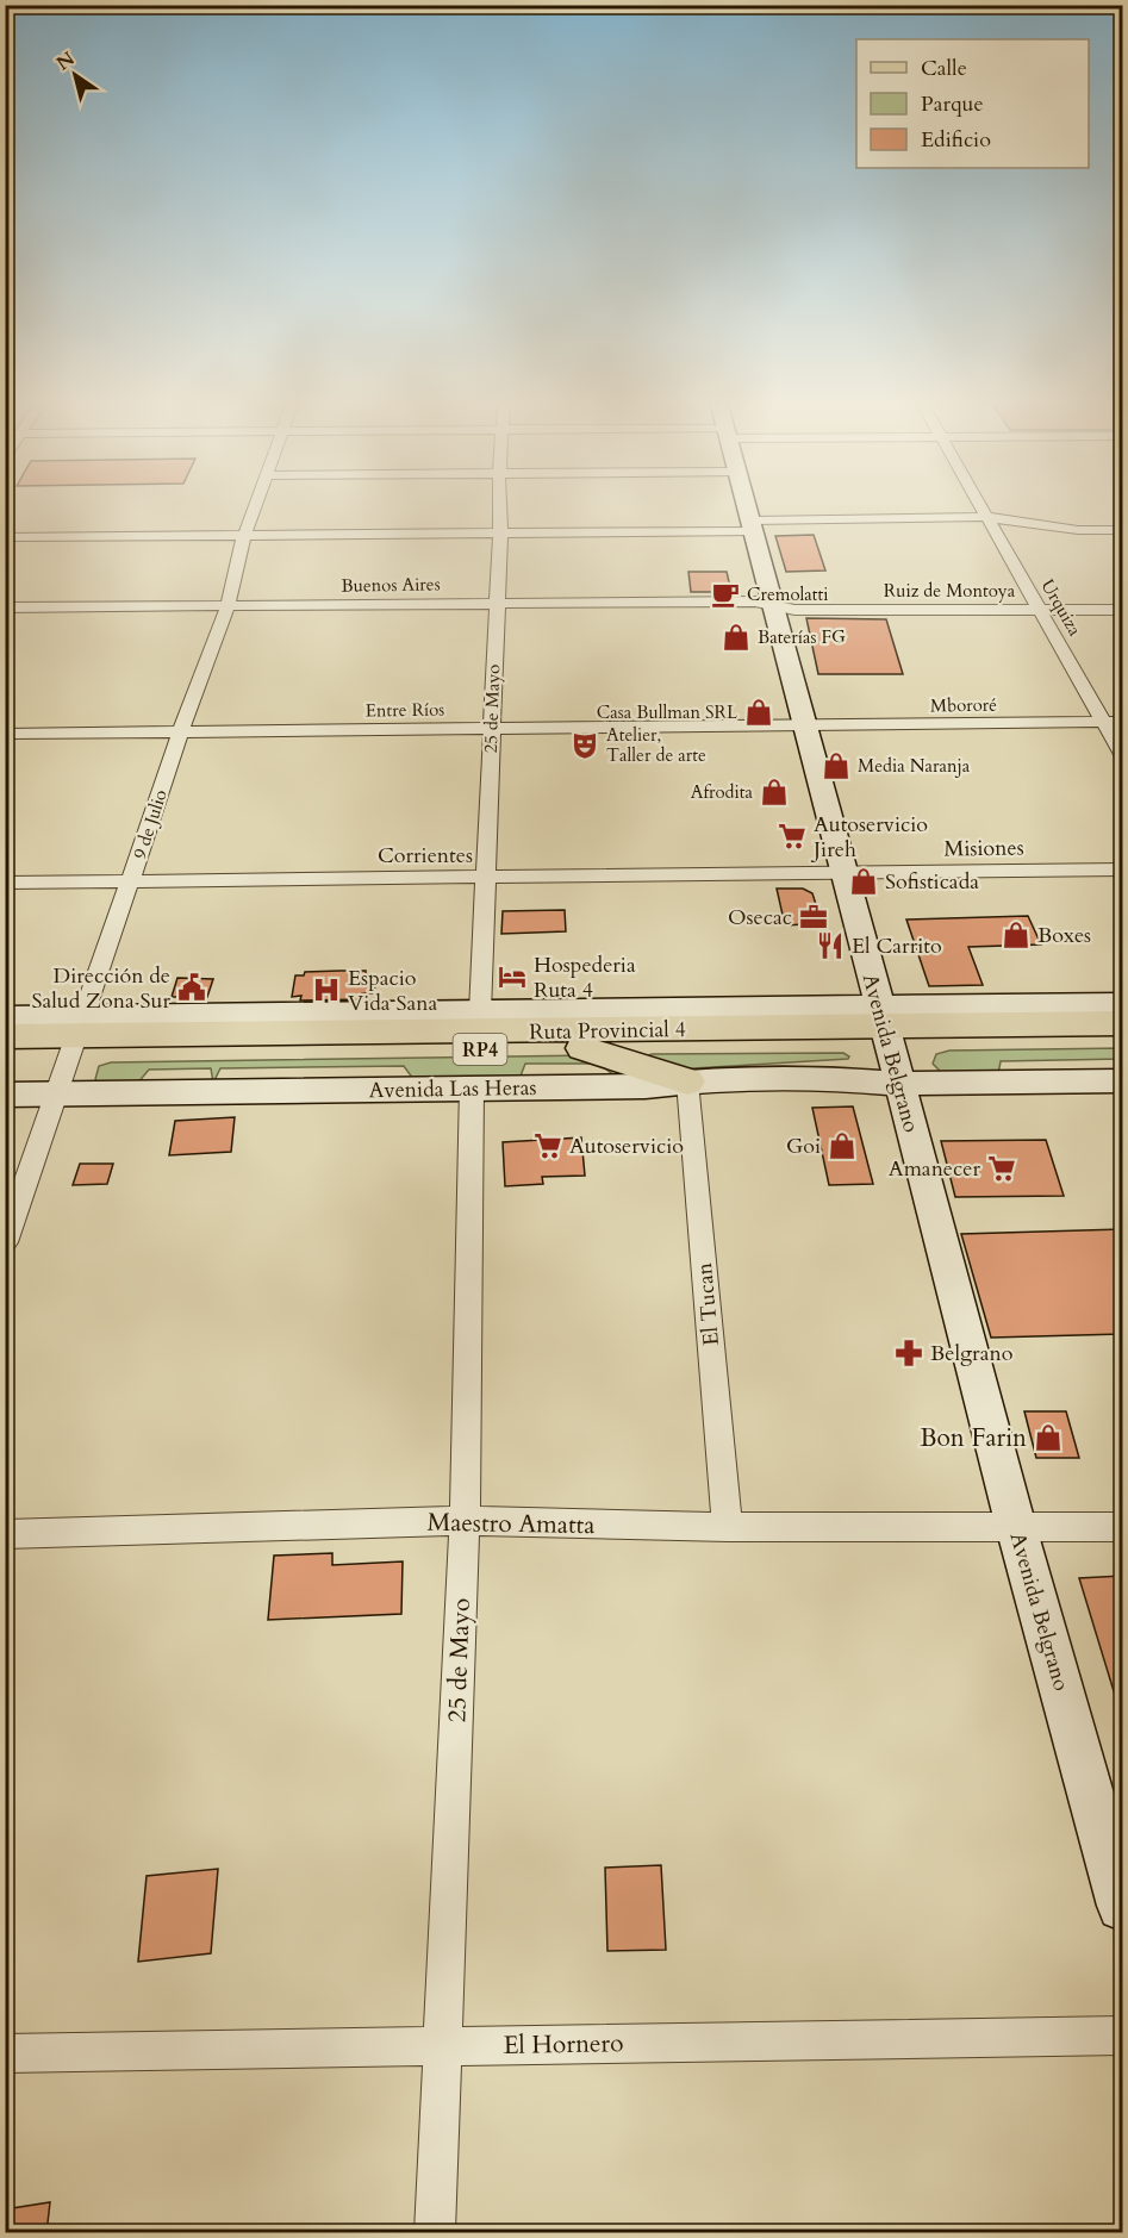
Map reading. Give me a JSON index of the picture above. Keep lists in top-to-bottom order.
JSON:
{
  "streets": {
    "main road": [
      "Ruta Provincial 4",
      "RP4",
      "Avenida Belgrano",
      "Avenida Las Heras"
    ],
    "street": [
      "Buenos Aires",
      "Ruiz de Montoya",
      "Urquiza",
      "Mbororé",
      "25 de Mayo",
      "Entre Ríos",
      "9 de Julio",
      "Misiones",
      "Corrientes",
      "El Tucan",
      "Maestro Amatta",
      "El Hornero"
    ]
  },
  "crossings": [
    ["Buenos Aires", "Ruiz de Montoya"],
    ["Buenos Aires", "25 de Mayo"],
    ["Buenos Aires", "9 de Julio"],
    ["Buenos Aires", "Avenida Belgrano"],
    ["Ruiz de Montoya", "Urquiza"],
    ["Ruiz de Montoya", "Avenida Belgrano"],
    ["Urquiza", "Mbororé"],
    ["Mbororé", "Entre Ríos"],
    ["Mbororé", "Avenida Belgrano"],
    ["25 de Mayo", "Entre Ríos"],
    ["25 de Mayo", "Corrientes"],
    ["25 de Mayo", "Avenida Las Heras"],
    ["25 de Mayo", "Maestro Amatta"],
    ["25 de Mayo", "El Hornero"],
    ["Entre Ríos", "9 de Julio"],
    ["Entre Ríos", "Avenida Belgrano"],
    ["9 de Julio", "Corrientes"],
    ["9 de Julio", "Ruta Provincial 4"],
    ["9 de Julio", "Avenida Las Heras"],
    ["Misiones", "Corrientes"],
    ["Misiones", "Avenida Belgrano"],
    ["Corrientes", "Avenida Belgrano"],
    ["Ruta Provincial 4", "Avenida Belgrano"],
    ["Avenida Belgrano", "Avenida Las Heras"],
    ["Avenida Belgrano", "Maestro Amatta"],
    ["Avenida Las Heras", "El Tucan"],
    ["El Tucan", "Maestro Amatta"]
  ],
  "places": {
    "cafe": ["Cremolatti"],
    "shop": [
      "Baterías FG",
      "Casa Bullman SRL",
      "Media Naranja",
      "Afrodita",
      "Sofisticada",
      "Boxes",
      "Goi",
      "Bon Farin"
    ],
    "theatre": ["Atelier, Taller de arte"],
    "supermarket": ["Autoservicio Jireh", "Autoservicio", "Amanecer"],
    "office": ["Osecac"],
    "restaurant": ["El Carrito"],
    "hotel": ["Hospederia Ruta 4"],
    "public building": ["Dirección de Salud Zona Sur"],
    "hospital": ["Espacio Vida Sana"],
    "pharmacy": ["Belgrano"]
  },
  "legend": ["Calle", "Parque", "Edificio"],
  "north": "top left"
}
